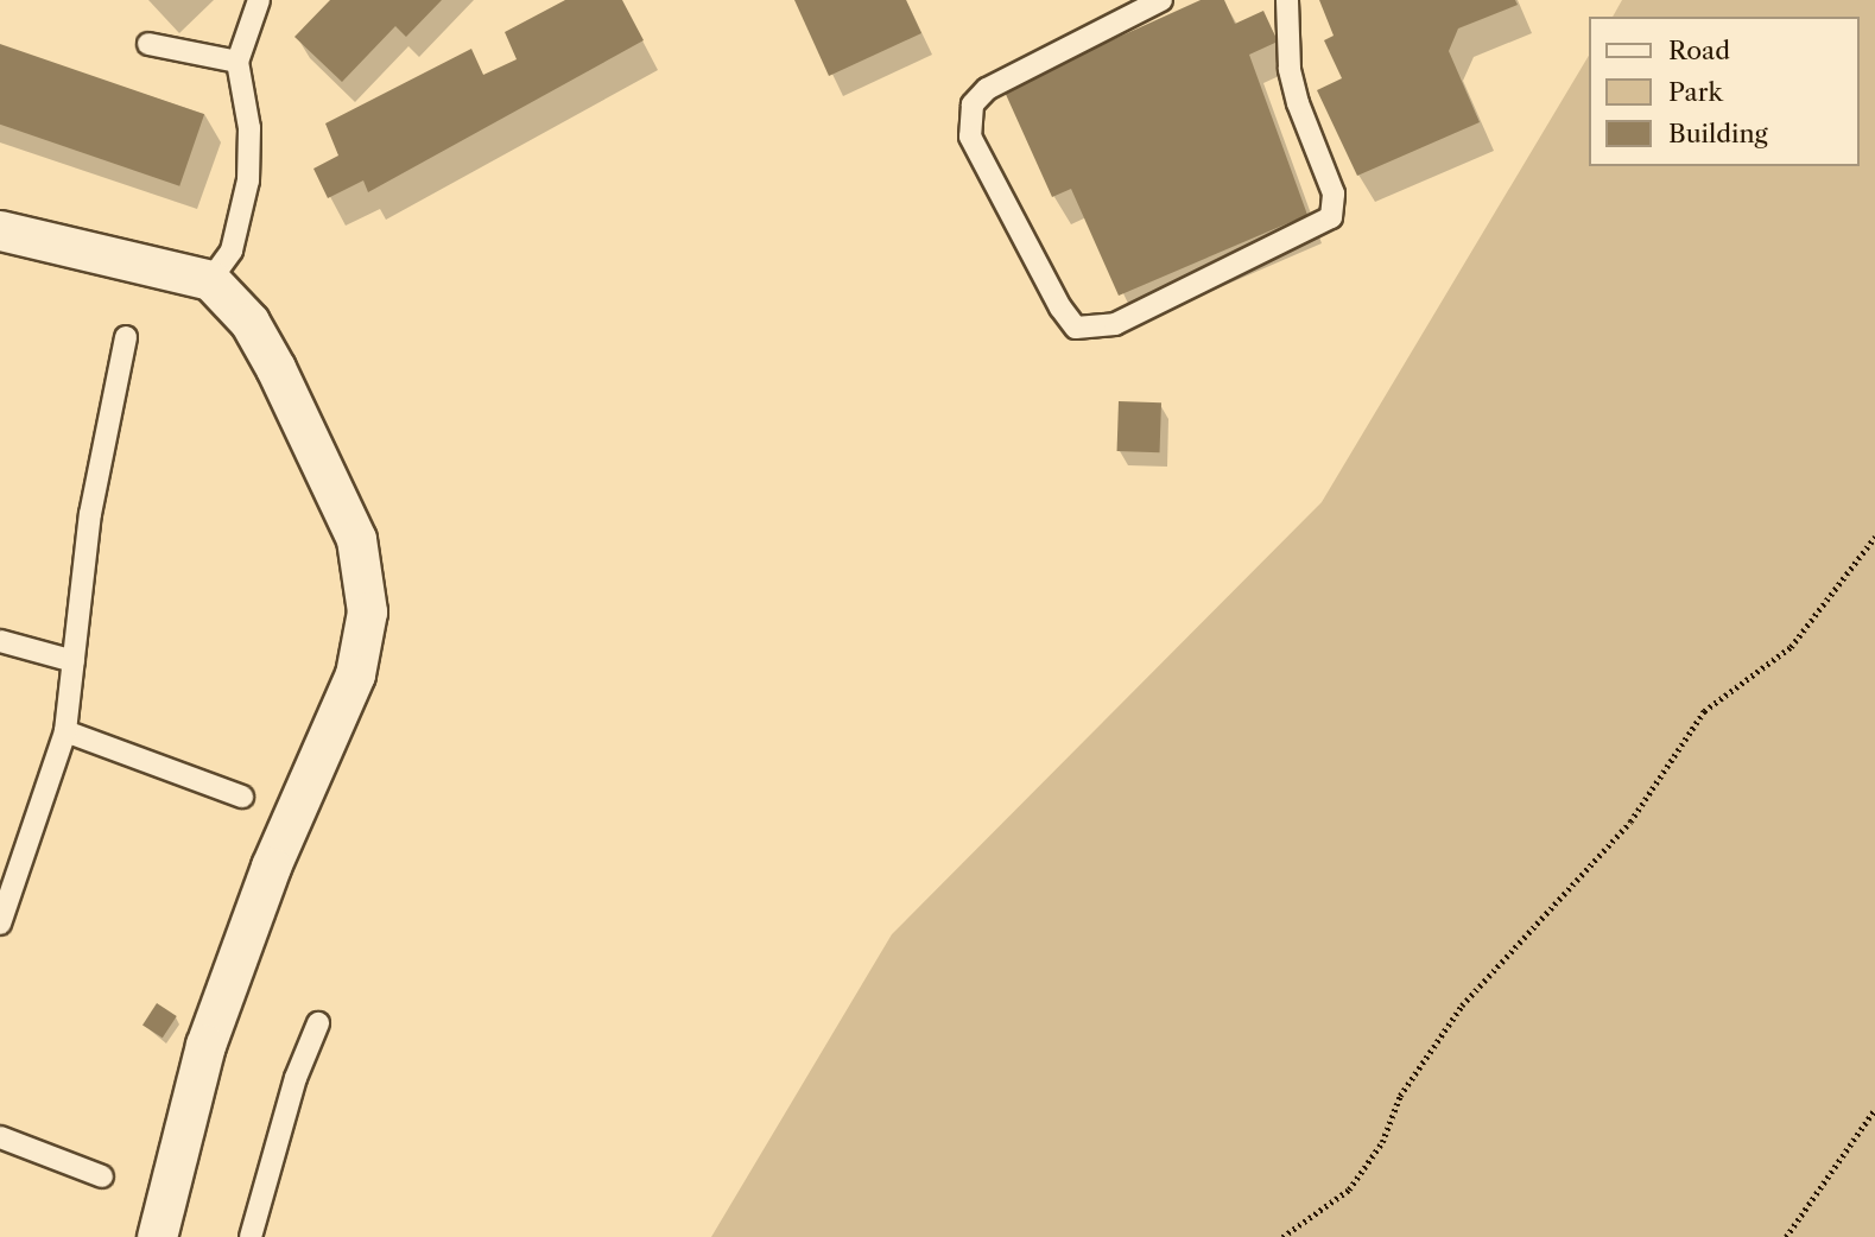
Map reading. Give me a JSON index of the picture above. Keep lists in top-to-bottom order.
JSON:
{
  "legend": ["Road", "Park", "Building"]
}
